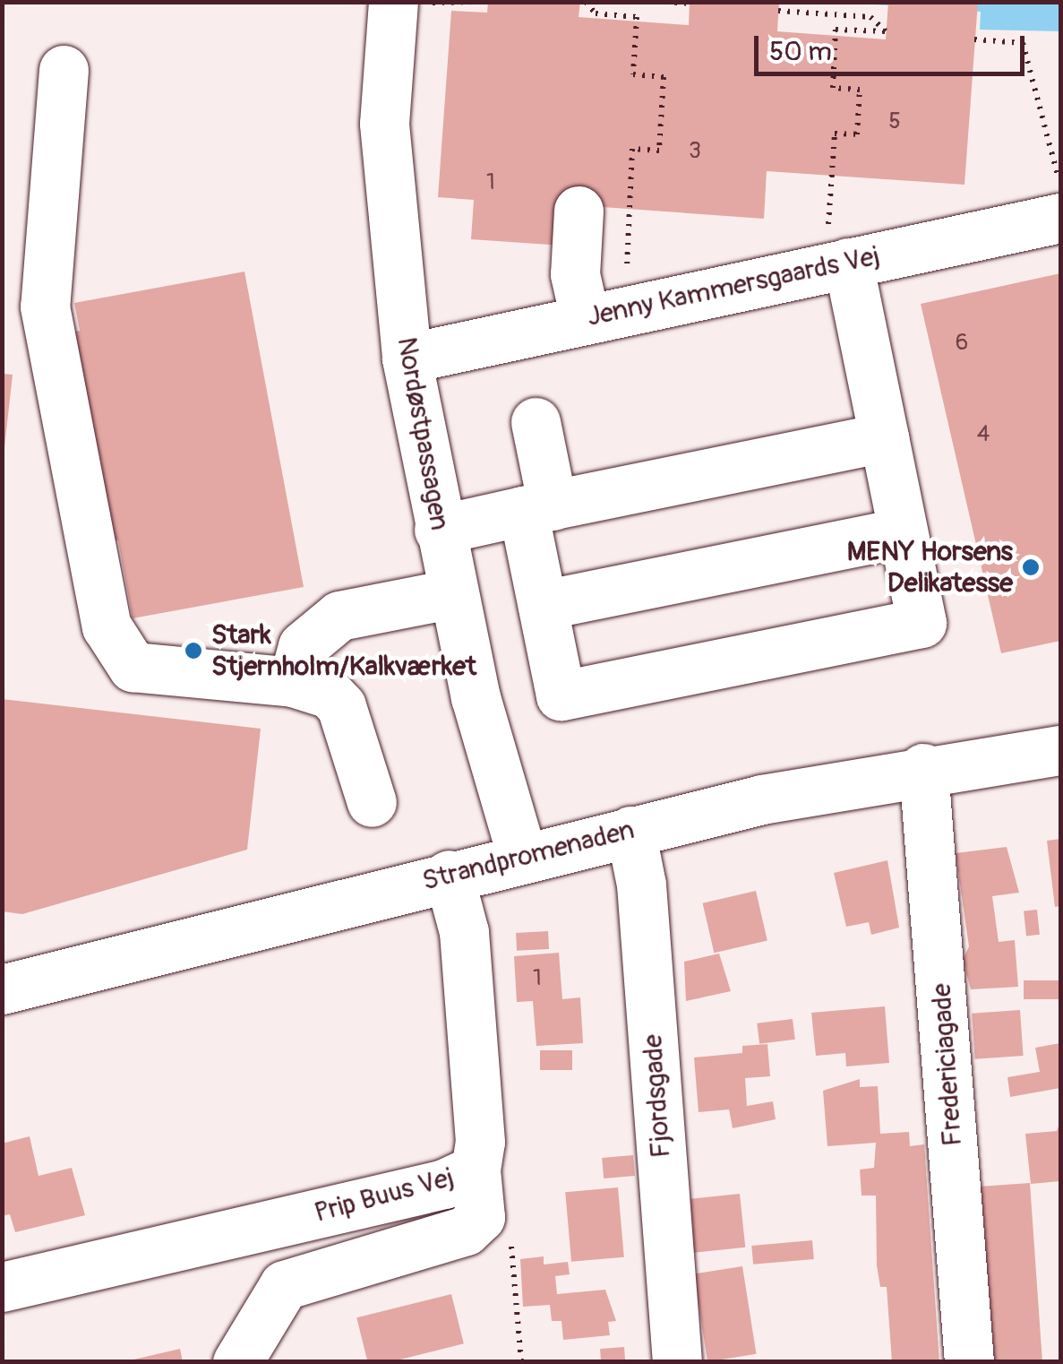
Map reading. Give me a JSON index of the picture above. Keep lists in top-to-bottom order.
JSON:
{
  "streets": {
    "street": [
      "Jenny Kammersgaards Vej",
      "Nordøstpassagen",
      "Strandpromenaden",
      "Fredericiagade",
      "Fjordsgade",
      "Prip Buus Vej"
    ]
  },
  "crossings": [
    ["Jenny Kammersgaards Vej", "Nordøstpassagen"],
    ["Nordøstpassagen", "Strandpromenaden"],
    ["Strandpromenaden", "Fredericiagade"],
    ["Strandpromenaden", "Fjordsgade"],
    ["Strandpromenaden", "Prip Buus Vej"]
  ],
  "places": ["MENY Horsens Delikatesse", "Stark Stjernholm/Kalkværket"],
  "house_numbers": [
    "5",
    "3",
    "1",
    "6",
    "4",
    "1"
  ],
  "scale_bar": "50 m"
}
